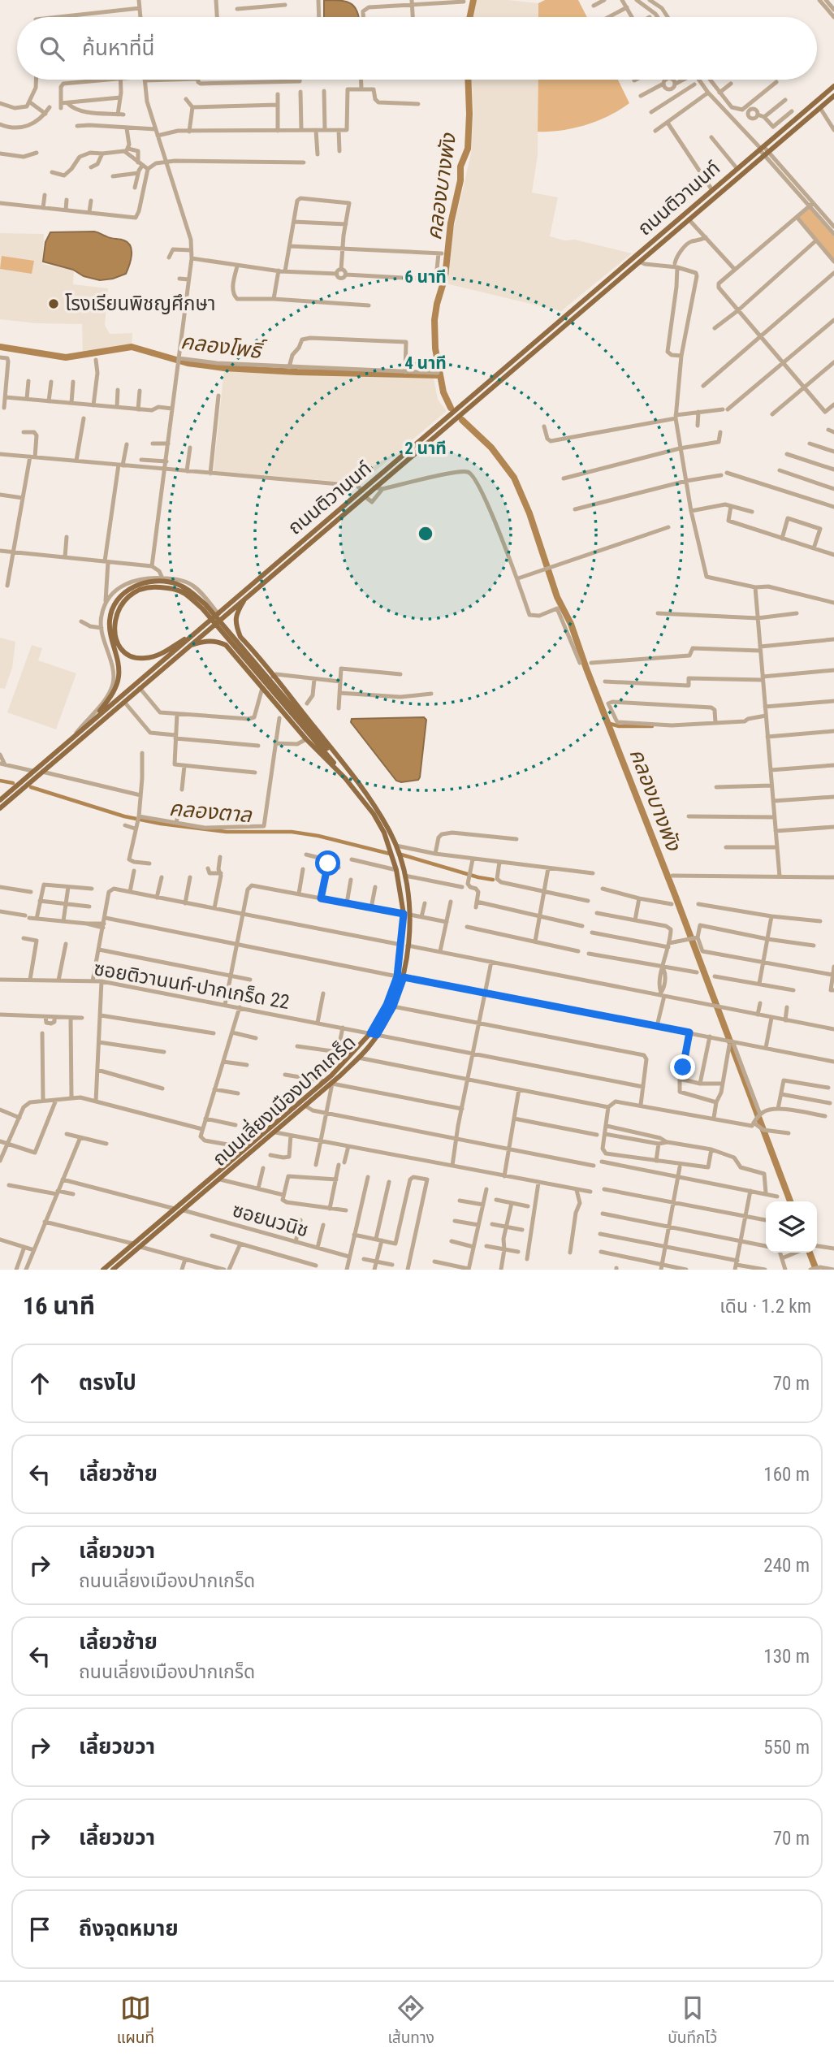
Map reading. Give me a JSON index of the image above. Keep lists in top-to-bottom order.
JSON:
{
  "streets": {
    "main road": ["ถนนติวานนท์", "ถนนเลี่ยงเมืองปากเกร็ด"],
    "street": ["ซอยติวานนท์-ปากเกร็ด 22", "ซอยนวนิช"]
  },
  "crossings": [
    ["ถนนติวานนท์", "ถนนเลี่ยงเมืองปากเกร็ด"],
    ["ซอยติวานนท์-ปากเกร็ด 22", "ถนนเลี่ยงเมืองปากเกร็ด"],
    ["ถนนเลี่ยงเมืองปากเกร็ด", "ซอยนวนิช"]
  ],
  "water": ["คลองบางพัง", "คลองโพธิ์", "คลองตาล"],
  "places": ["โรงเรียนพิชญศึกษา"],
  "page": {
    "search": "ค้นหาที่นี่",
    "heading": ["16 นาที", "เดิน · 1.2 km"],
    "list": [
      ["ตรงไป", "70 m"],
      ["เลี้ยวซ้าย", "160 m"],
      ["เลี้ยวขวา", "ถนนเลี่ยงเมืองปากเกร็ด", "240 m"],
      ["เลี้ยวซ้าย", "ถนนเลี่ยงเมืองปากเกร็ด", "130 m"],
      ["เลี้ยวขวา", "550 m"],
      ["เลี้ยวขวา", "70 m"],
      "ถึงจุดหมาย"
    ],
    "nav": ["แผนที่", "เส้นทาง", "บันทึกไว้"]
  },
  "rings": ["6 นาที", "4 นาที", "2 นาที"]
}
